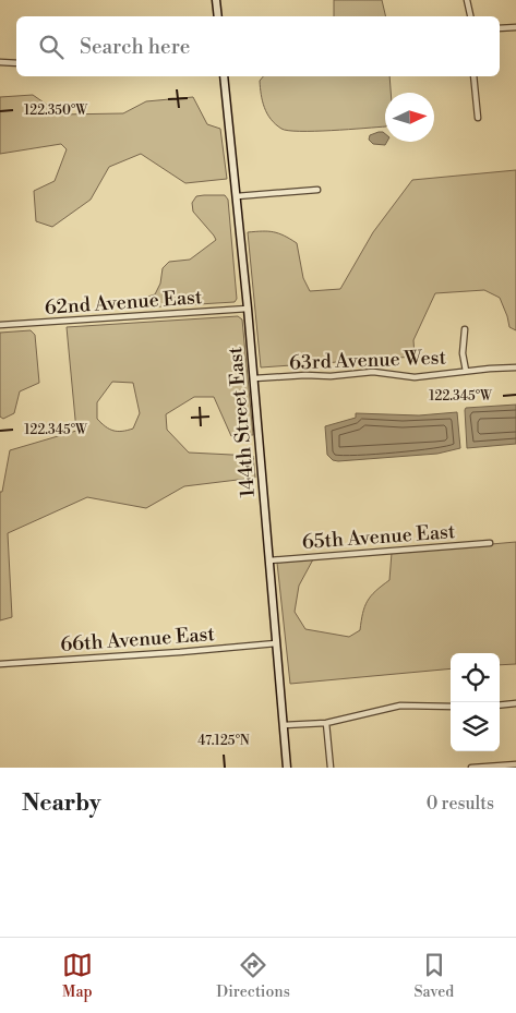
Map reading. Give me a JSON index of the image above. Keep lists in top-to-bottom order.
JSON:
{
  "streets": {
    "street": [
      "62nd Avenue East",
      "63rd Avenue West",
      "144th Street East",
      "65th Avenue East",
      "66th Avenue East"
    ]
  },
  "crossings": [
    ["62nd Avenue East", "144th Street East"],
    ["63rd Avenue West", "144th Street East"],
    ["144th Street East", "65th Avenue East"],
    ["144th Street East", "66th Avenue East"]
  ],
  "north": "right",
  "page": {
    "search": "Search here",
    "heading": ["Nearby", "0 results"],
    "nav": ["Map", "Directions", "Saved"]
  },
  "coordinates": ["122.350°W", "122.345°W", "47.125°N"]
}
